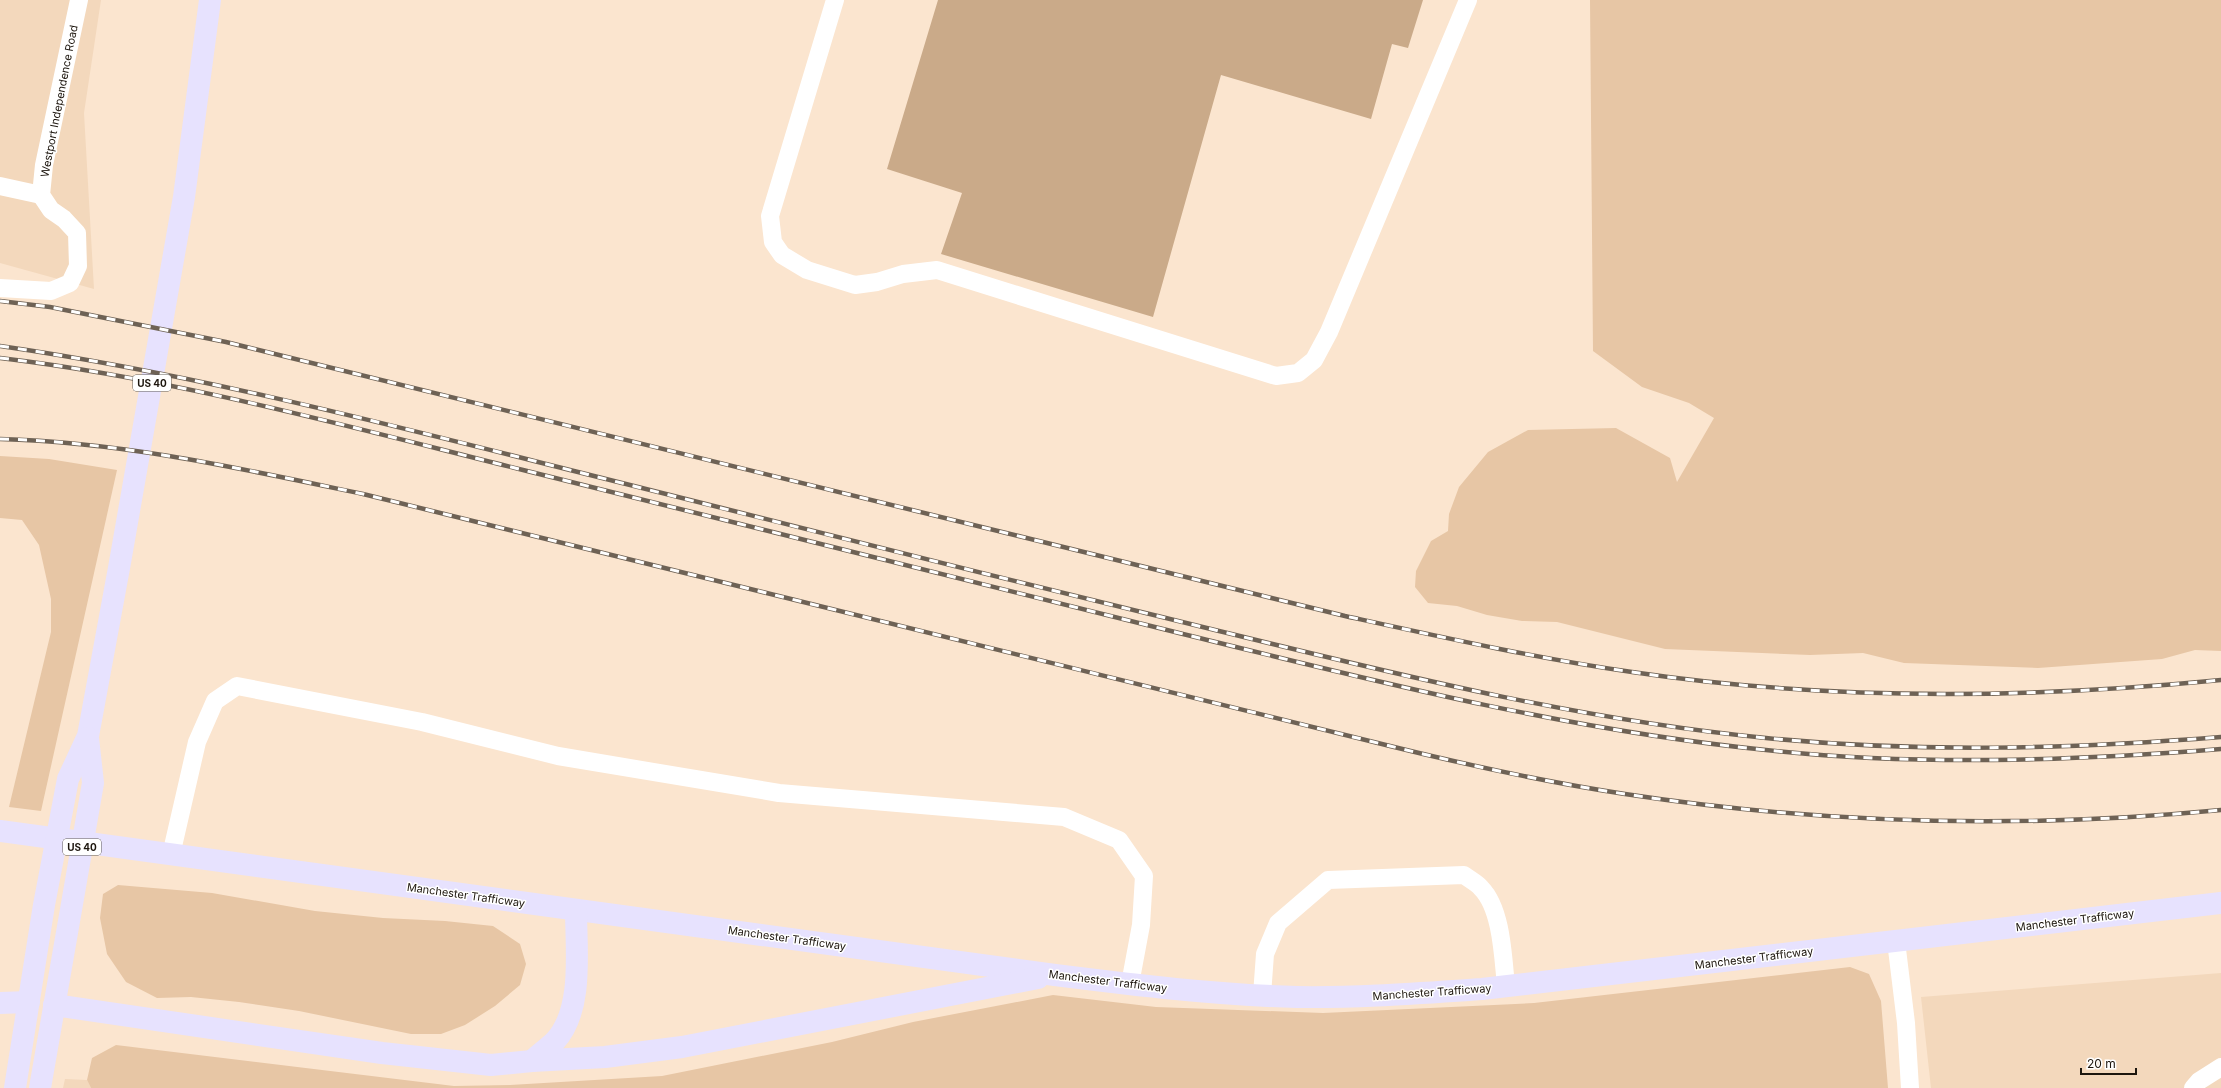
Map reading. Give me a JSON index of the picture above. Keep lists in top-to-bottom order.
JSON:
{
  "streets": {
    "main road": ["US 40", "Manchester Trafficway"],
    "street": ["Westport Independence Road"]
  },
  "scale_bar": "20 m"
}
